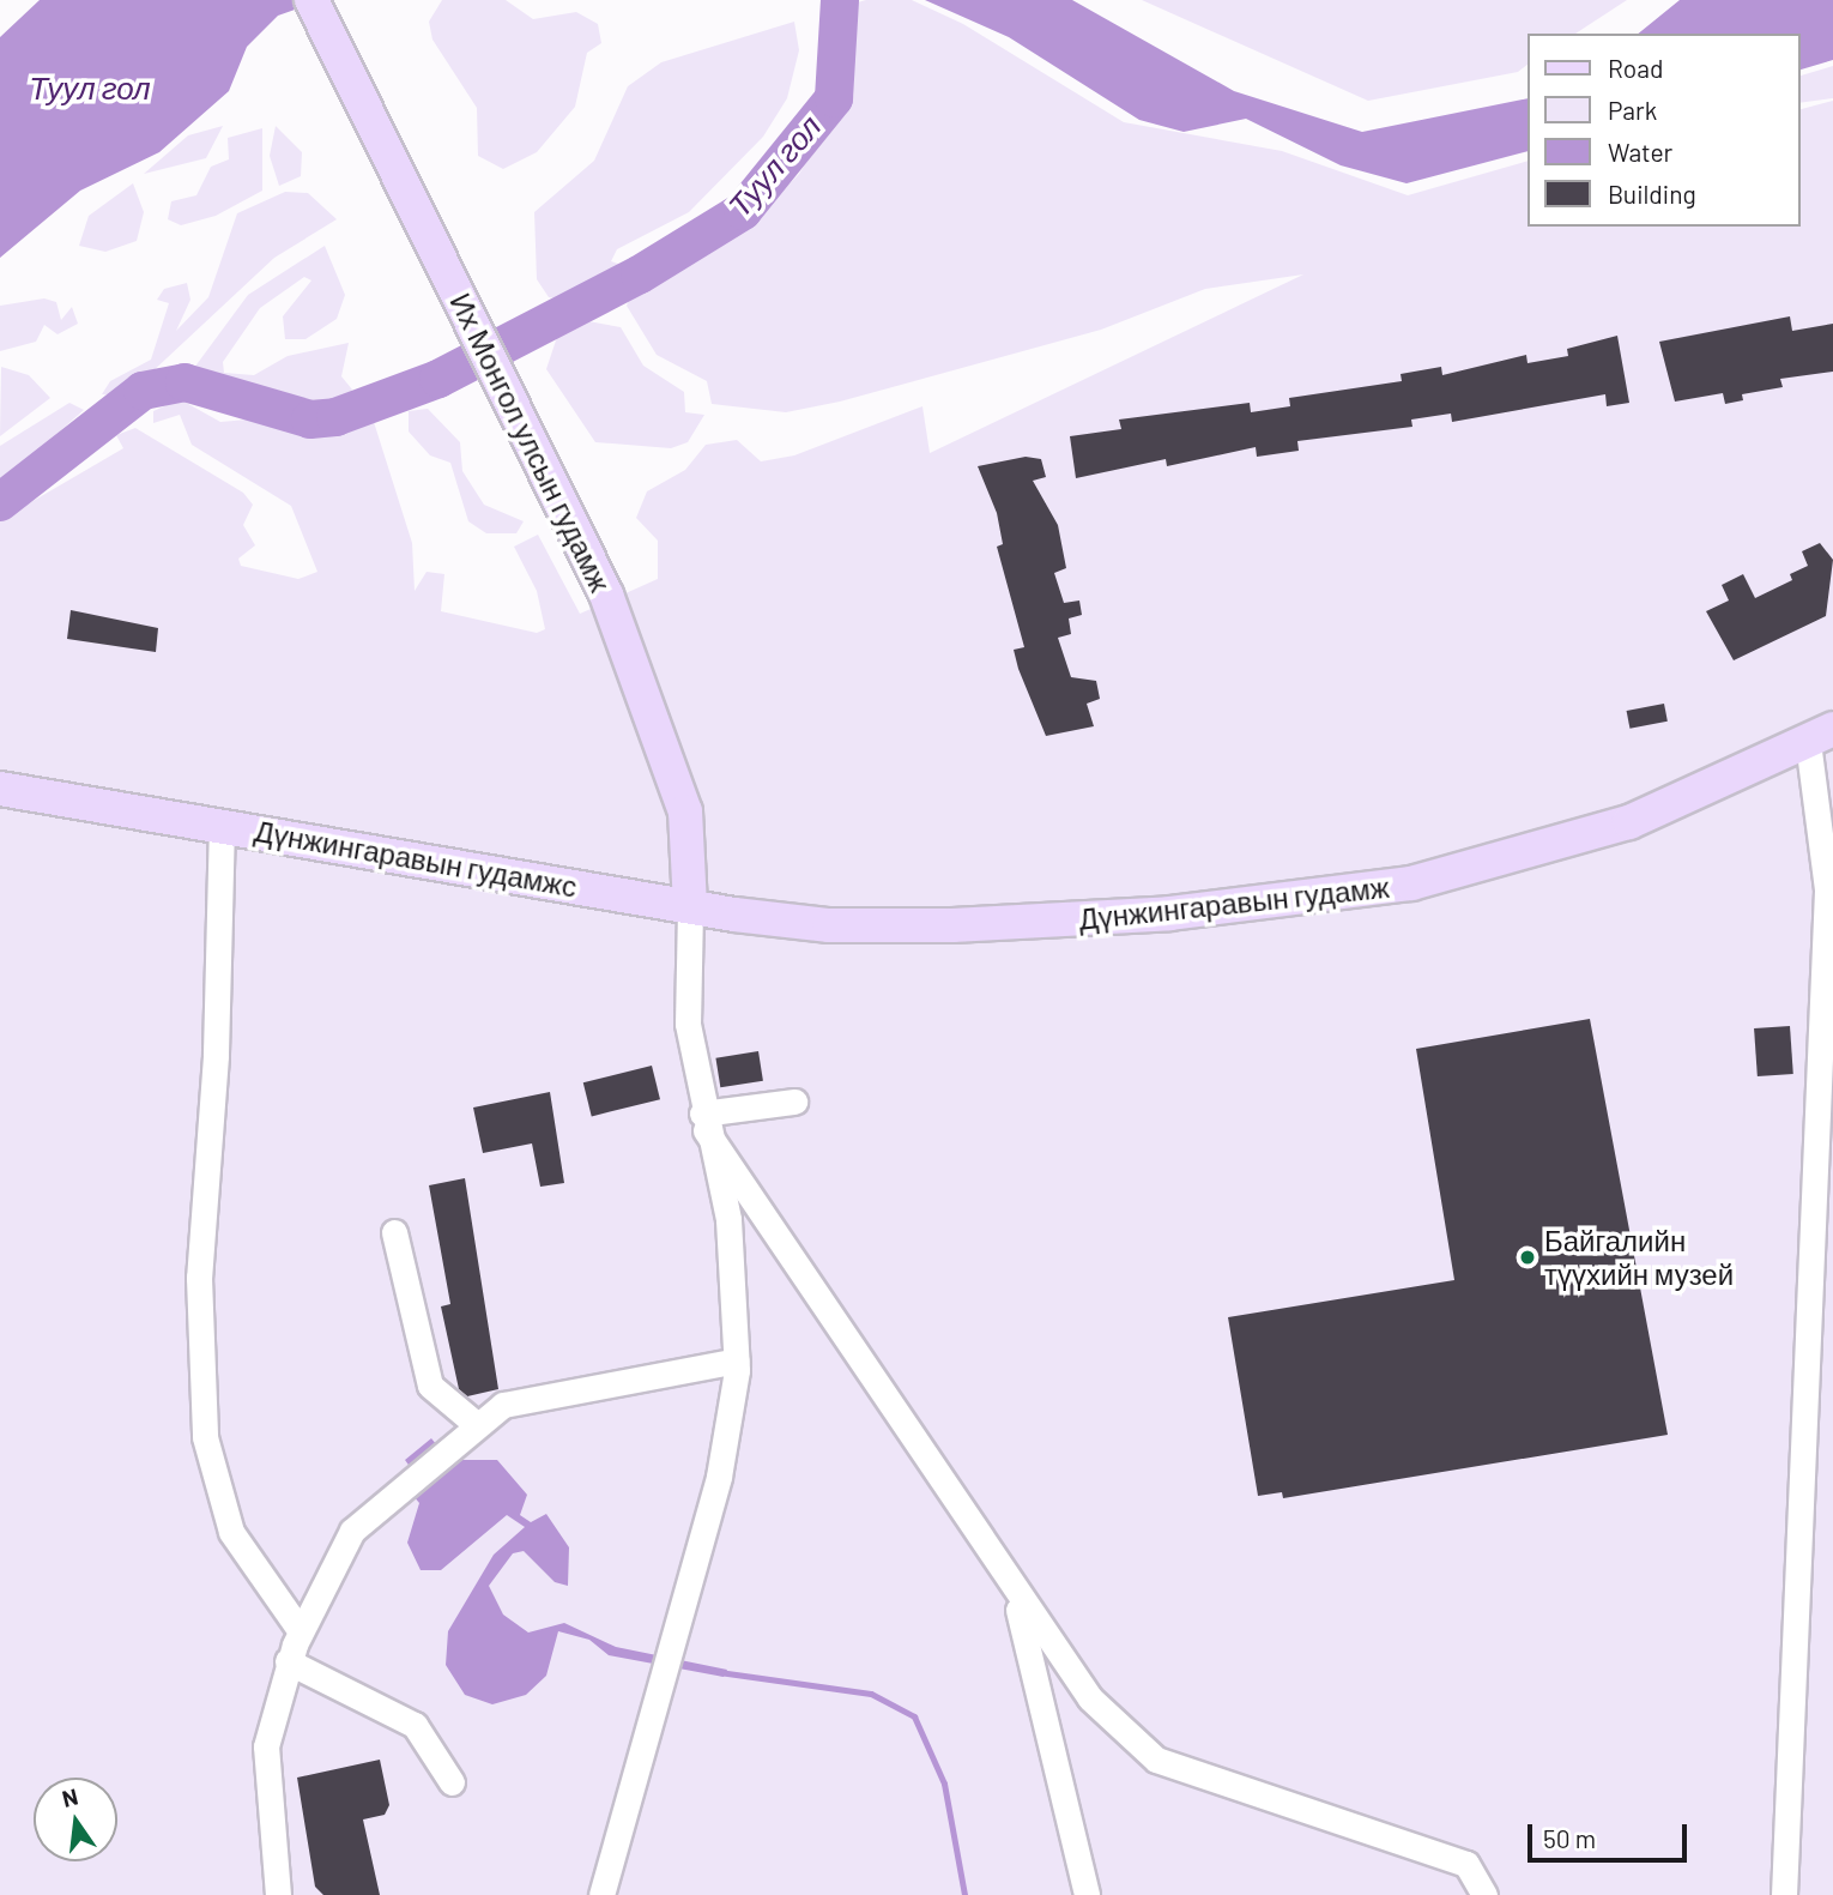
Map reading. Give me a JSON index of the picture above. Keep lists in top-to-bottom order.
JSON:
{
  "streets": {
    "main road": ["Их Монгол улсын гудамж", "Дүнжингаравын гудамжс", "Дүнжингаравын гудамж"]
  },
  "crossings": [
    ["Их Монгол улсын гудамж", "Дүнжингаравын гудамж"],
    ["Дүнжингаравын гудамжс", "Дүнжингаравын гудамж"]
  ],
  "water": ["Туул гол"],
  "places": ["Байгалийн түүхийн музей"],
  "legend": [
    "Road",
    "Park",
    "Water",
    "Building"
  ],
  "scale_bar": "50 m",
  "north": "top"
}
